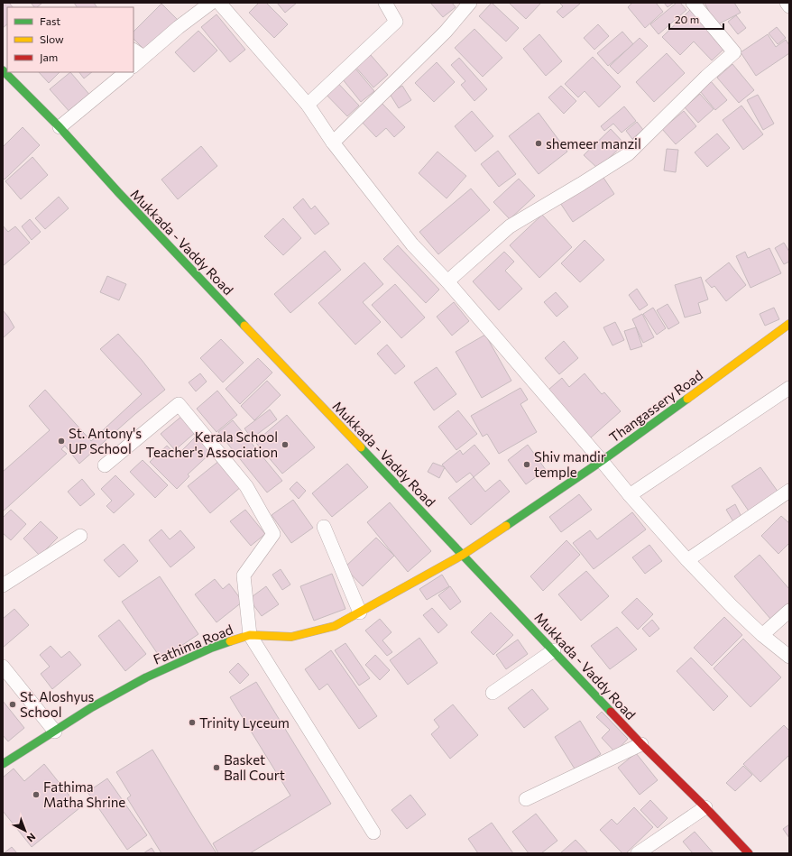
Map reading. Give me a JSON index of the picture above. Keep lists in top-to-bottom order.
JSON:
{
  "streets": {
    "street": ["Mukkada - Vaddy Road", "Thangassery Road", "Fathima Road"]
  },
  "crossings": [
    ["Mukkada - Vaddy Road", "Thangassery Road"],
    ["Mukkada - Vaddy Road", "Fathima Road"],
    ["Thangassery Road", "Fathima Road"]
  ],
  "places": [
    "shemeer manzil",
    "St. Antony's UP School",
    "Kerala School Teacher's Association",
    "Shiv mandir temple",
    "St. Aloshyus School",
    "Trinity Lyceum",
    "Basket Ball Court",
    "Fathima Matha Shrine"
  ],
  "legend": ["Fast", "Slow", "Jam"],
  "scale_bar": "20 m",
  "north": "bottom right"
}
